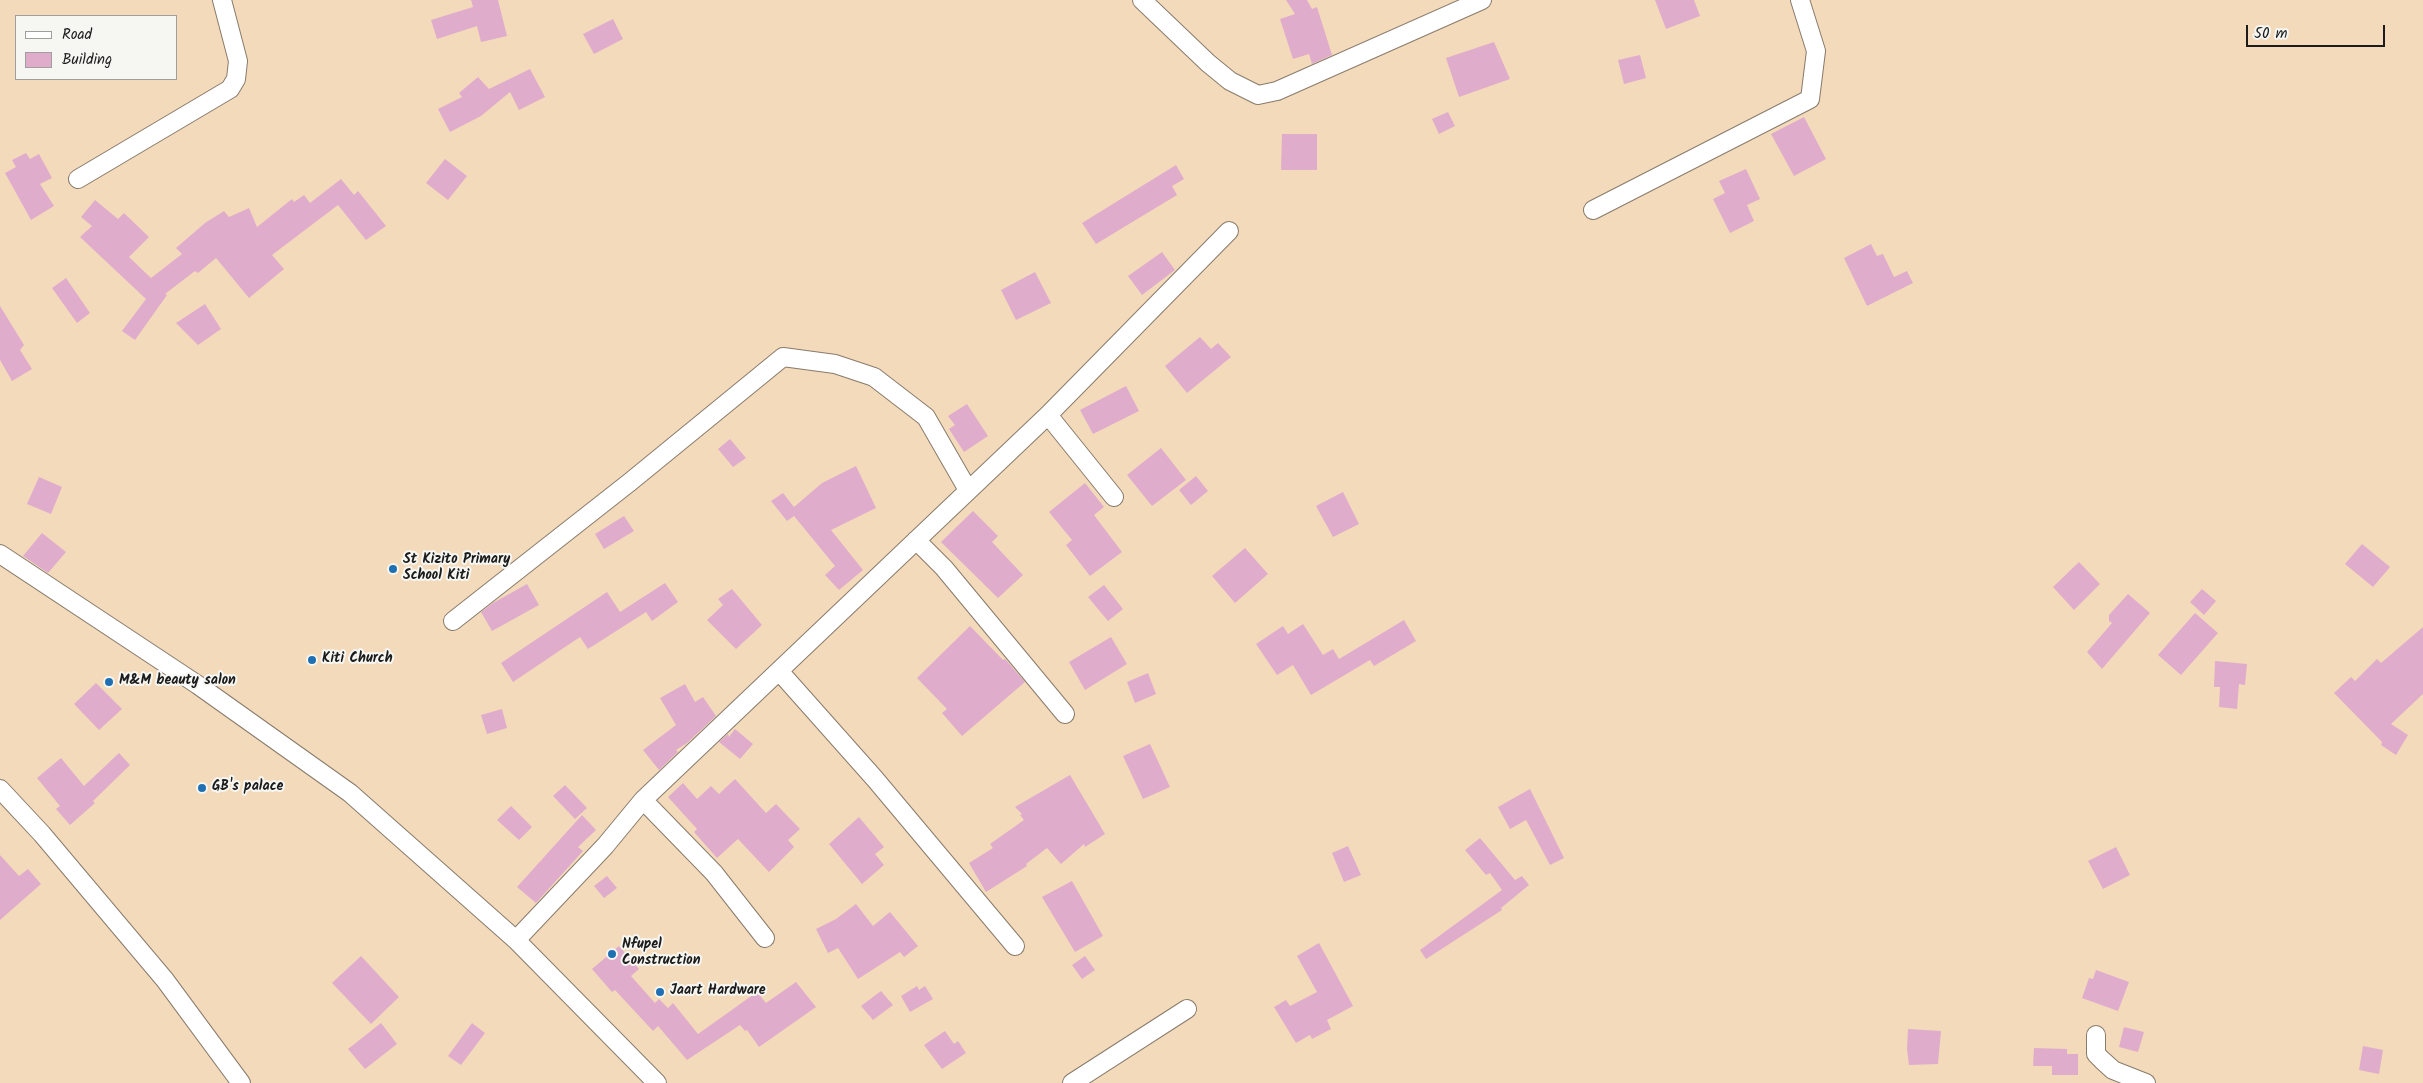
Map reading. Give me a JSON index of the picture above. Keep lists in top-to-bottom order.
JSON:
{
  "places": [
    "St Kizito Primary School Kiti",
    "Kiti Church",
    "M&M beauty salon",
    "GB's palace",
    "Nfupel Construction",
    "Jaart Hardware"
  ],
  "legend": ["Road", "Building"],
  "scale_bar": "50 m"
}
